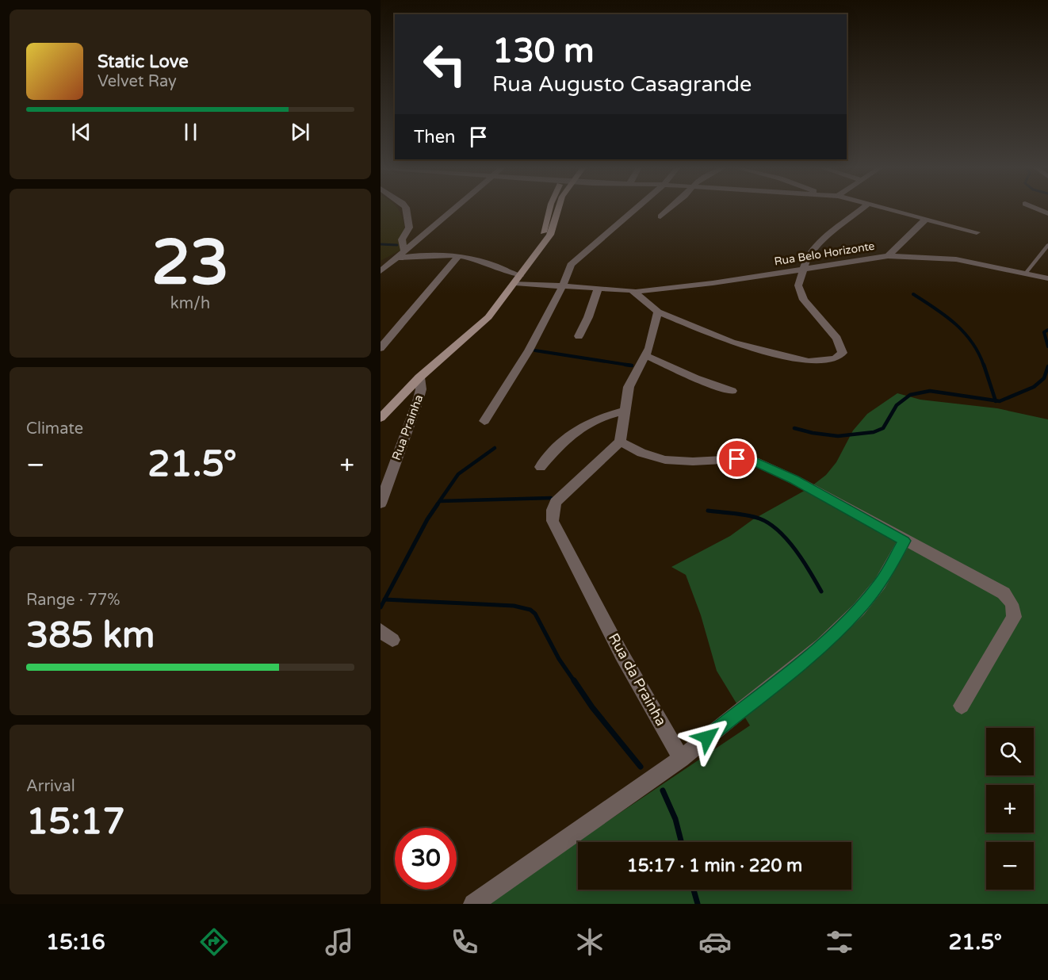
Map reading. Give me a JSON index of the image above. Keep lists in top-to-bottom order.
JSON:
{
  "streets": {
    "street": ["Rua Belo Horizonte", "Rua Prainha", "Rua da Prainha"]
  },
  "page": {
    "turn": ["130 m", "Rua Augusto Casagrande"],
    "song": ["Static Love", "Velvet Ray"],
    "then": "Then",
    "tile": [
      ["23", "km/h"],
      "Climate",
      ["Range · 77%", "385 km"],
      ["Arrival", "15:17"]
    ],
    "heat": ["−", "21.5°", "+"],
    "map_buttons": ["+", "−"],
    "limit": "30",
    "trip": "15:17 · 1 min · 220 m",
    "tabs": ["15:16", "21.5°"]
  }
}
